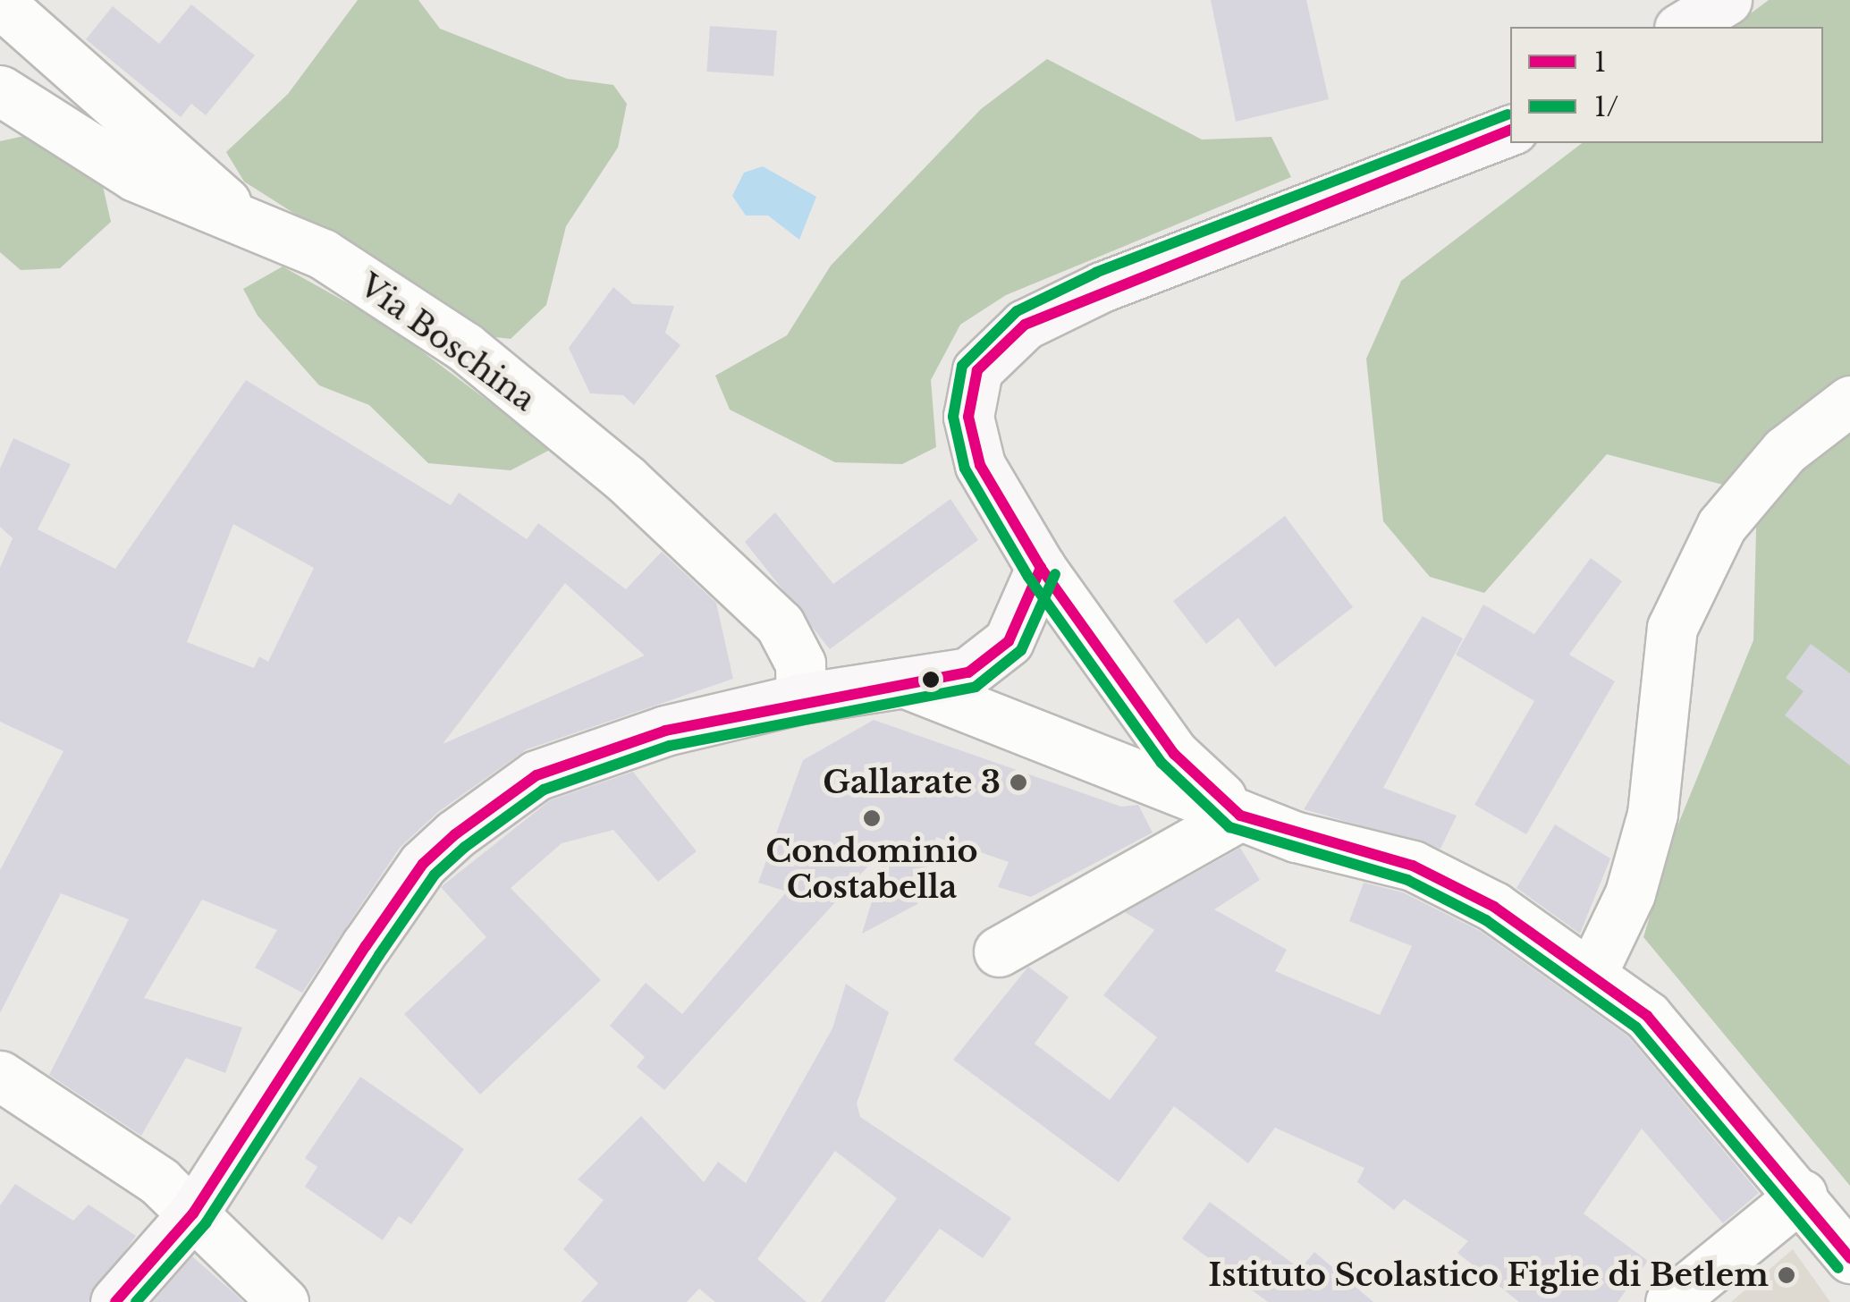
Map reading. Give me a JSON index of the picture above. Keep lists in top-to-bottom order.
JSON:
{
  "streets": {
    "street": ["Via Boschina"]
  },
  "places": ["Gallarate 3", "Condominio Costabella", "Istituto Scolastico Figlie di Betlem"],
  "lines": ["transit line 1/", "transit line 1"],
  "legend": ["1", "1/"]
}
